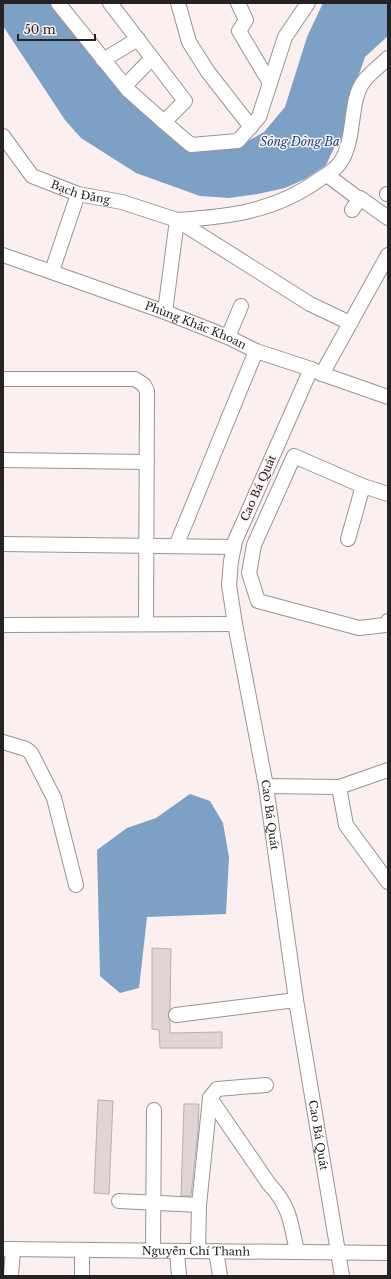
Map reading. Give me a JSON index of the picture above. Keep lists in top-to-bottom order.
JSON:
{
  "streets": {
    "street": [
      "Bạch Đằng",
      "Phùng Khắc Khoan",
      "Cao Bá Quát",
      "Nguyễn Chí Thanh"
    ]
  },
  "crossings": [
    ["Phùng Khắc Khoan", "Cao Bá Quát"],
    ["Cao Bá Quát", "Nguyễn Chí Thanh"]
  ],
  "water": ["Sông Đông Ba"],
  "scale_bar": "50 m"
}
